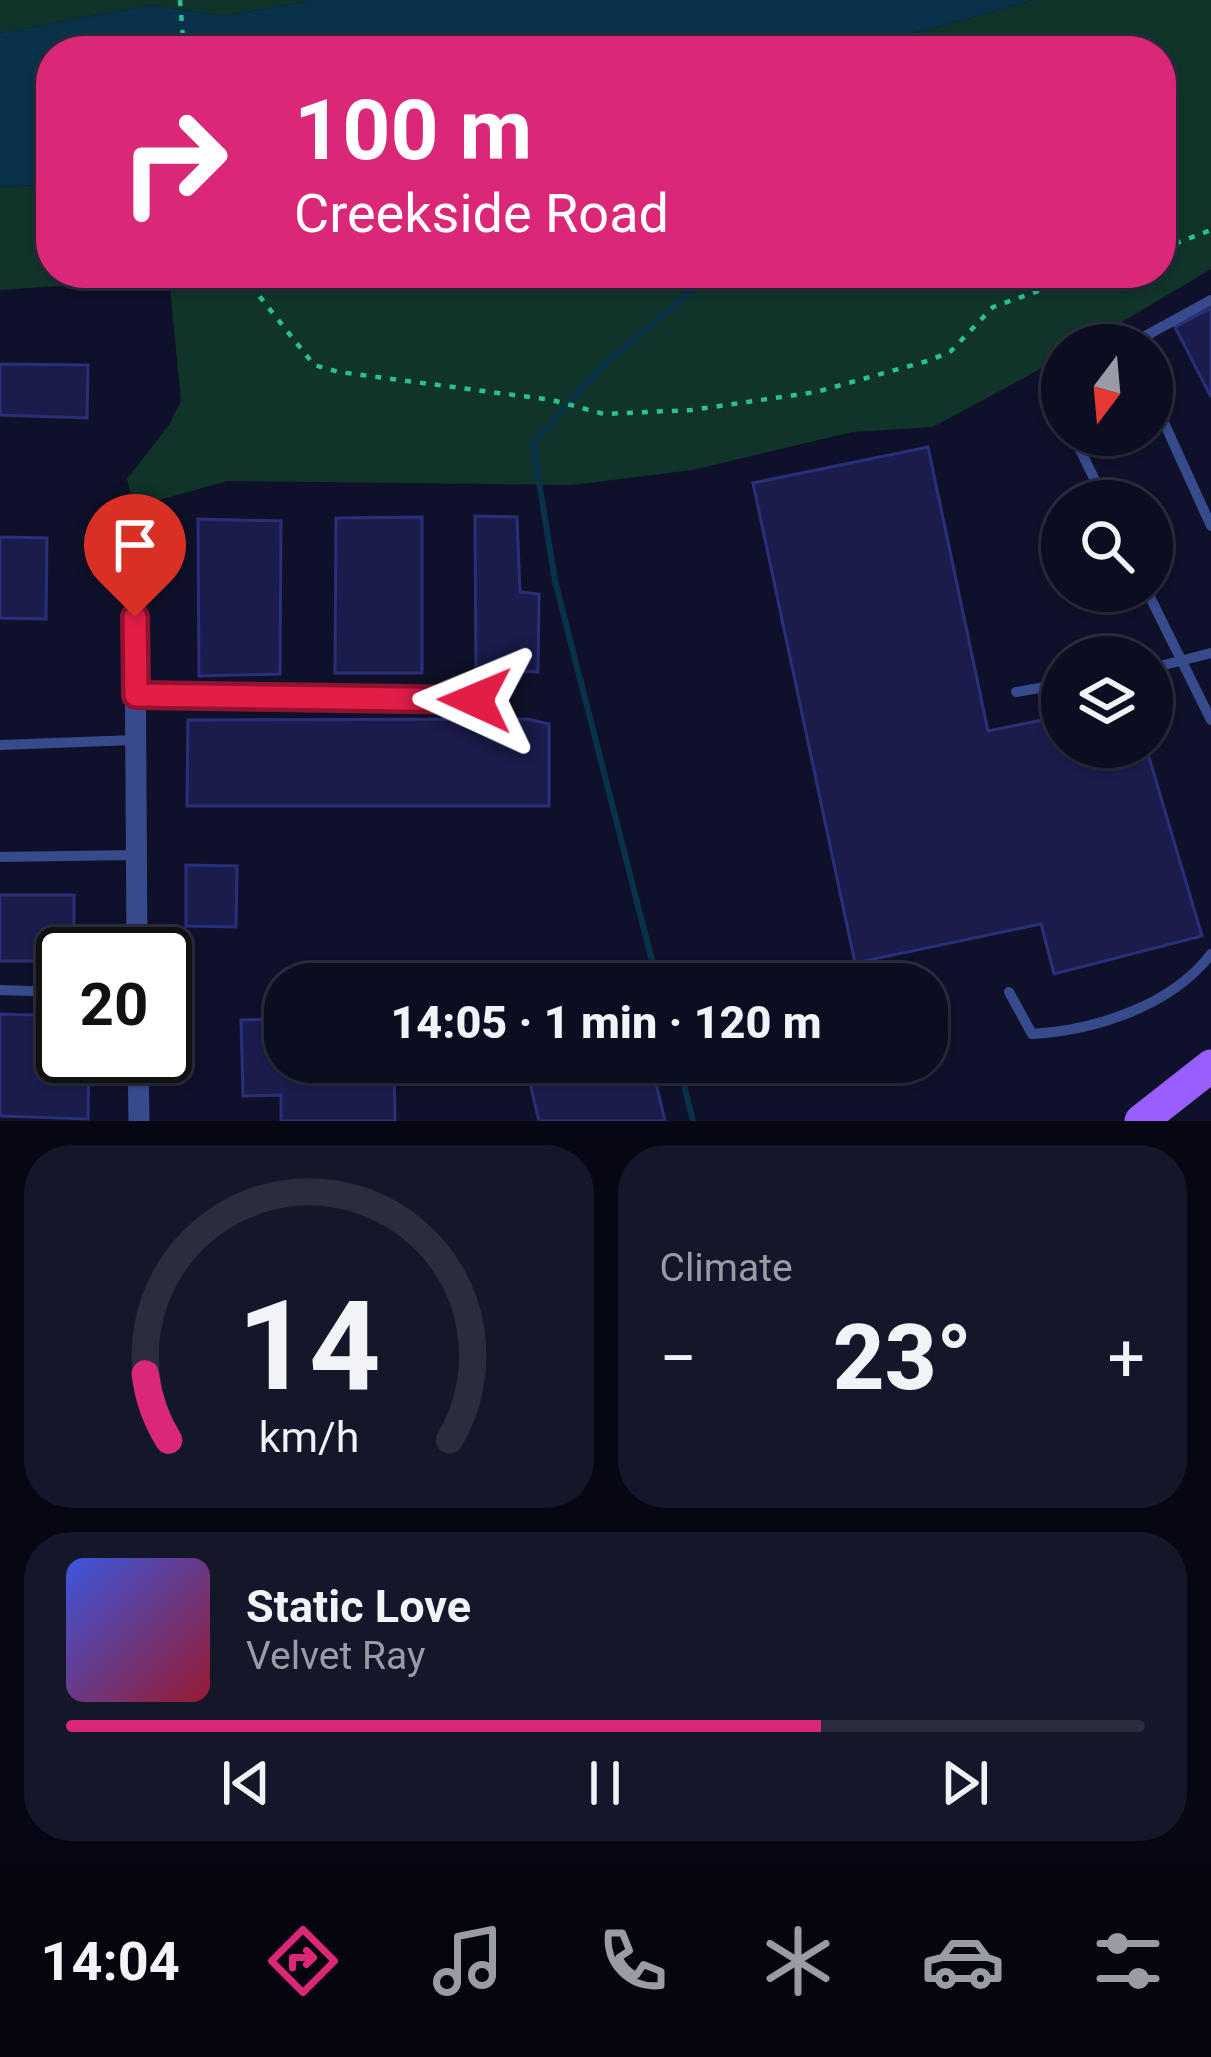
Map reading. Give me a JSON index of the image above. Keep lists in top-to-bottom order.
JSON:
{
  "north": "bottom",
  "page": {
    "turn": ["100 m", "Creekside Road"],
    "limit": "20",
    "trip": "14:05 · 1 min · 120 m",
    "tile": "Climate",
    "heat": ["−", "23°", "+"],
    "song": ["Static Love", "Velvet Ray"],
    "tabs": "14:04",
    "gauge": ["14", "km/h"]
  }
}
